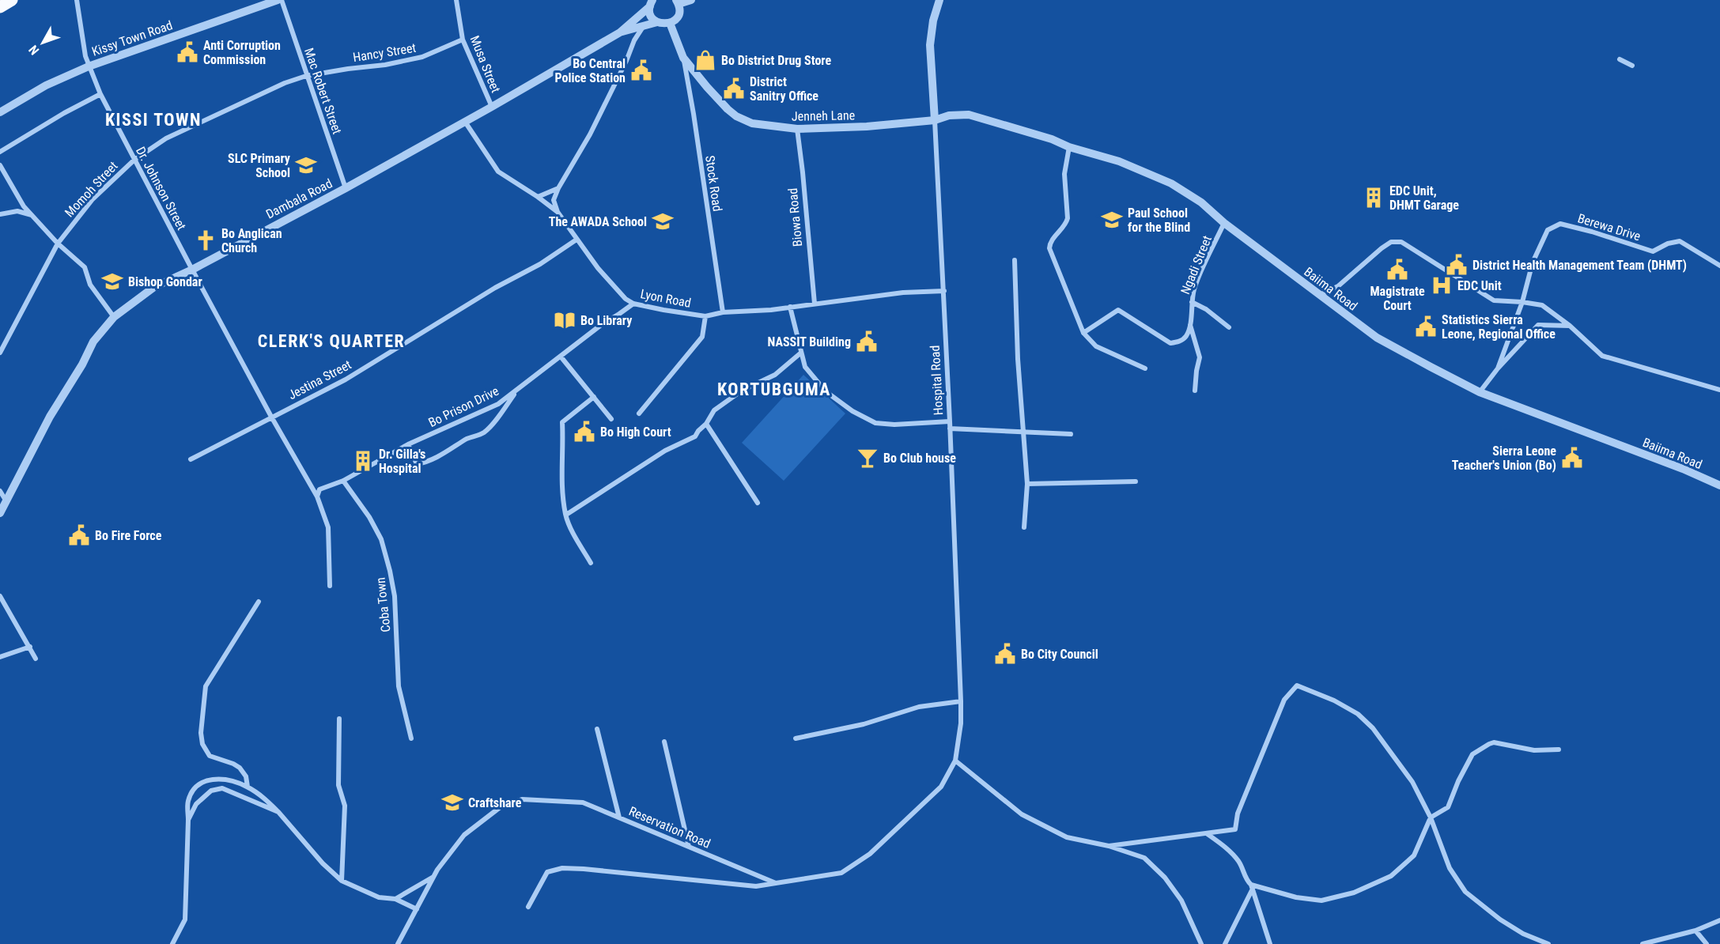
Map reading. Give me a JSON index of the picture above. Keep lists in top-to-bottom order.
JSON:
{
  "streets": {
    "street": [
      "Kissy Town Road",
      "Hancy Street",
      "Musa Street",
      "Mac Robert Street",
      "Jenneh Lane",
      "Stock Road",
      "Dr. Johnson Street",
      "Momoh Street",
      "Dambala Road",
      "Biowa Road",
      "Berewa Drive",
      "Ngadi Street",
      "Baiima Road",
      "Lyon Road",
      "Jestina Street",
      "Hospital Road",
      "Bo Prison Drive",
      "Coba Town",
      "Reservation Road"
    ]
  },
  "crossings": [
    ["Kissy Town Road", "Dr. Johnson Street"],
    ["Hancy Street", "Musa Street"],
    ["Hancy Street", "Mac Robert Street"],
    ["Hancy Street", "Momoh Street"],
    ["Musa Street", "Dambala Road"],
    ["Mac Robert Street", "Momoh Street"],
    ["Mac Robert Street", "Dambala Road"],
    ["Jenneh Lane", "Stock Road"],
    ["Jenneh Lane", "Biowa Road"],
    ["Jenneh Lane", "Baiima Road"],
    ["Jenneh Lane", "Hospital Road"],
    ["Stock Road", "Lyon Road"],
    ["Dr. Johnson Street", "Momoh Street"],
    ["Dr. Johnson Street", "Dambala Road"],
    ["Dr. Johnson Street", "Jestina Street"],
    ["Dr. Johnson Street", "Bo Prison Drive"],
    ["Dambala Road", "Lyon Road"],
    ["Biowa Road", "Lyon Road"],
    ["Ngadi Street", "Baiima Road"],
    ["Baiima Road", "Hospital Road"],
    ["Lyon Road", "Jestina Street"],
    ["Lyon Road", "Hospital Road"],
    ["Lyon Road", "Bo Prison Drive"],
    ["Bo Prison Drive", "Coba Town"]
  ],
  "districts": ["KISSI TOWN", "CLERK'S QUARTER", "KORTUBGUMA"],
  "places": {
    "public building": [
      "Anti Corruption Commission",
      "Bo Central Police Station",
      "District Sanitry Office",
      "District Health Management Team (DHMT)",
      "Magistrate Court",
      "Statistics Sierra Leone, Regional Office",
      "NASSIT Building",
      "Bo High Court",
      "Sierra Leone Teacher's Union (Bo)",
      "Bo Fire Force",
      "Bo City Council"
    ],
    "shop": ["Bo District Drug Store"],
    "school or university": [
      "SLC Primary School",
      "Paul School for the Blind",
      "The AWADA School",
      "Bishop Gondar",
      "Craftshare"
    ],
    "building": ["EDC Unit, DHMT Garage", "Dr. Gilla's Hospital"],
    "church": ["Bo Anglican Church"],
    "hospital": ["EDC Unit"],
    "library": ["Bo Library"],
    "bar": ["Bo Club house"]
  },
  "north": "bottom left"
}
